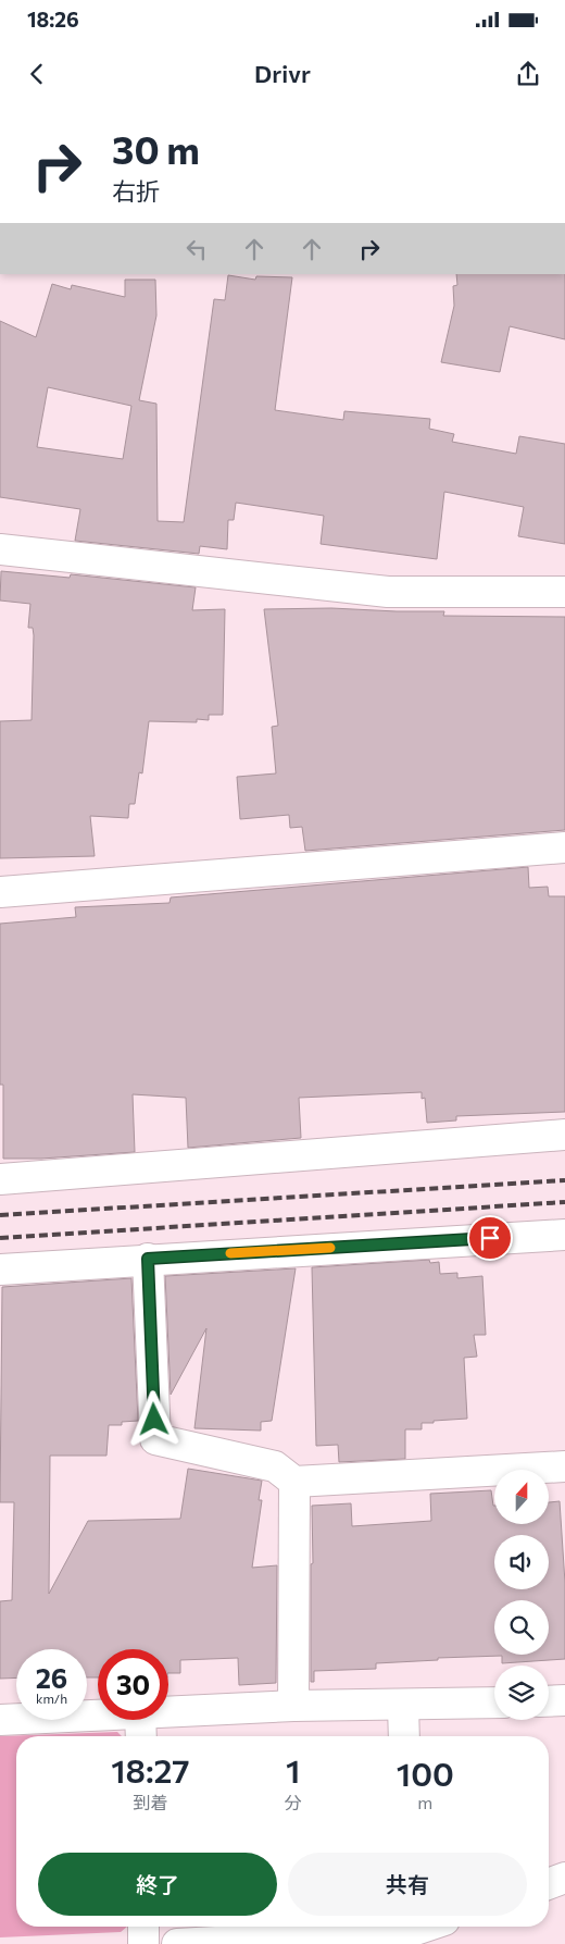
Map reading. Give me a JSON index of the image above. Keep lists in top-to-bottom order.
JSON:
{
  "north": "top",
  "page": {
    "status": "18:26",
    "header": "Drivr",
    "turn": ["30 m", "右折"],
    "speed": "26 km/h",
    "limit": "30",
    "eta": [
      "18:27",
      "到着",
      "1",
      "分",
      "100",
      "m"
    ],
    "buttons": ["終了", "共有"]
  }
}
